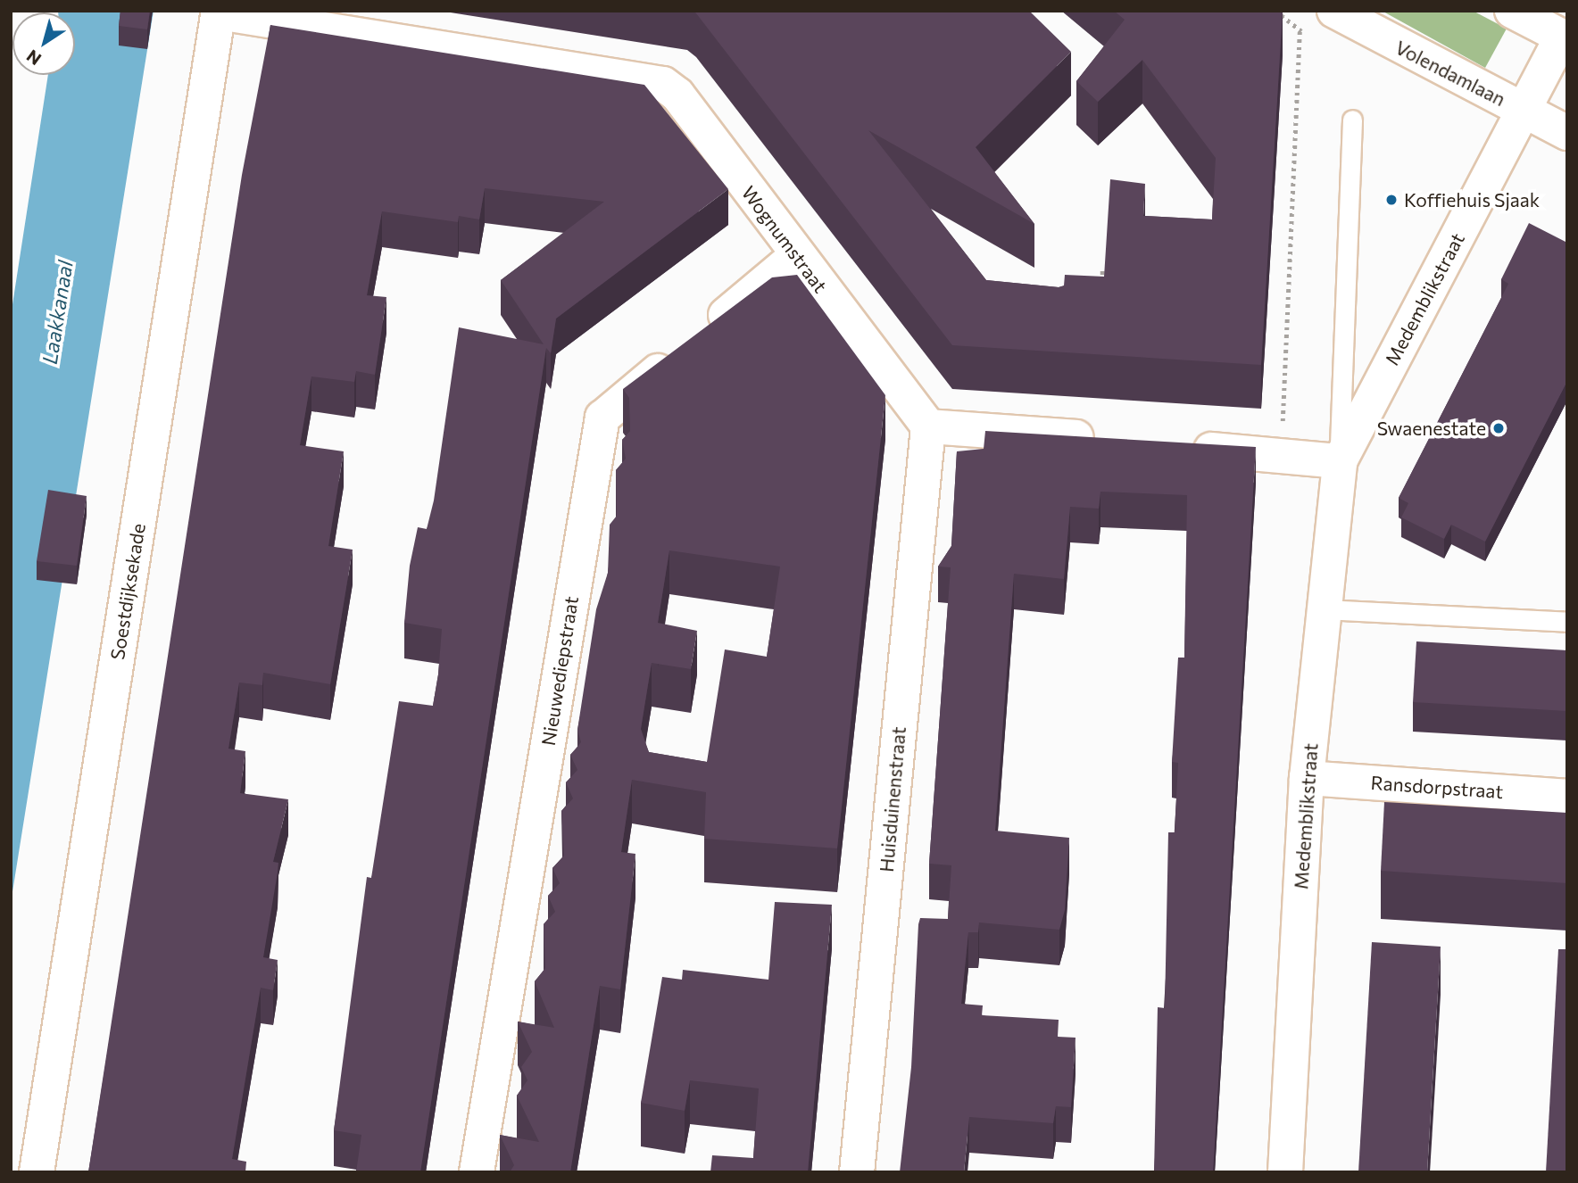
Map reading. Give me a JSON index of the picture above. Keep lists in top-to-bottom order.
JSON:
{
  "streets": {
    "street": [
      "Volendamlaan",
      "Wognumstraat",
      "Medemblikstraat",
      "Soestdijksekade",
      "Nieuwediepstraat",
      "Ransdorpstraat",
      "Huisduinenstraat"
    ]
  },
  "crossings": [
    ["Volendamlaan", "Medemblikstraat"],
    ["Wognumstraat", "Soestdijksekade"],
    ["Wognumstraat", "Nieuwediepstraat"],
    ["Wognumstraat", "Huisduinenstraat"],
    ["Medemblikstraat", "Ransdorpstraat"]
  ],
  "water": ["Laakkanaal"],
  "places": ["Koffiehuis Sjaak", "Swaenestate"],
  "north": "bottom left"
}
